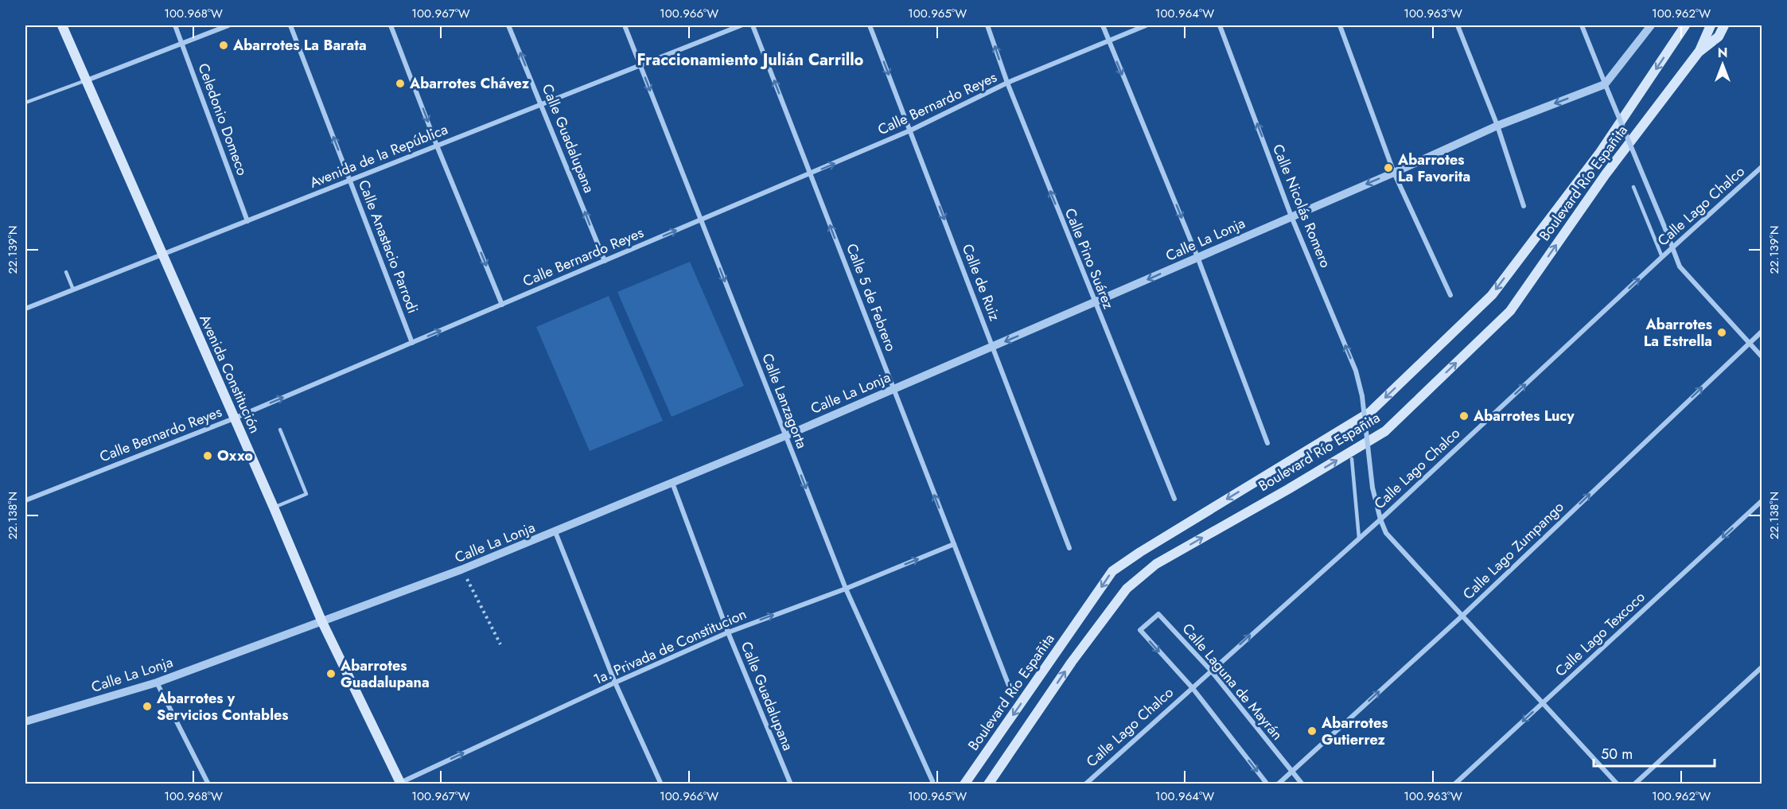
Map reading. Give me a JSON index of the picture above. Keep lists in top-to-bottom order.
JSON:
{
  "streets": {
    "main road": ["Boulevard Río Españita", "Avenida Constitución"],
    "street": [
      "Calle Bernardo Reyes",
      "Celedonio Domeco",
      "Calle Guadalupana",
      "Avenida de la República",
      "Calle Nicolás Romero",
      "Calle Lago Chalco",
      "Calle La Lonja",
      "Calle Anastacio Parrodi",
      "Calle Pino Suárez",
      "Calle de Ruiz",
      "Calle 5 de Febrero",
      "Calle Lanzagorta",
      "Calle Lago Zumpango",
      "Calle Lago Texcoco",
      "1a. Privada de Constitucion",
      "Calle Laguna de Mayrán"
    ]
  },
  "crossings": [
    ["Calle Bernardo Reyes", "Calle Guadalupana"],
    ["Calle Bernardo Reyes", "Calle Anastacio Parrodi"],
    ["Calle Bernardo Reyes", "Calle Pino Suárez"],
    ["Calle Bernardo Reyes", "Calle de Ruiz"],
    ["Calle Bernardo Reyes", "Calle 5 de Febrero"],
    ["Calle Bernardo Reyes", "Avenida Constitución"],
    ["Calle Bernardo Reyes", "Calle Lanzagorta"],
    ["Celedonio Domeco", "Avenida de la República"],
    ["Calle Guadalupana", "Avenida de la República"],
    ["Calle Guadalupana", "Calle La Lonja"],
    ["Calle Guadalupana", "1a. Privada de Constitucion"],
    ["Avenida de la República", "Calle Anastacio Parrodi"],
    ["Avenida de la República", "Avenida Constitución"],
    ["Avenida de la República", "Calle Lanzagorta"],
    ["Calle Nicolás Romero", "Calle Lago Chalco"],
    ["Calle Nicolás Romero", "Calle La Lonja"],
    ["Calle Nicolás Romero", "Calle Lago Zumpango"],
    ["Calle Nicolás Romero", "Calle Lago Texcoco"],
    ["Calle Lago Chalco", "Calle Laguna de Mayrán"],
    ["Calle La Lonja", "Calle Pino Suárez"],
    ["Calle La Lonja", "Calle de Ruiz"],
    ["Calle La Lonja", "Calle 5 de Febrero"],
    ["Calle La Lonja", "Avenida Constitución"],
    ["Calle La Lonja", "Calle Lanzagorta"],
    ["Calle 5 de Febrero", "1a. Privada de Constitucion"],
    ["Avenida Constitución", "1a. Privada de Constitucion"],
    ["Calle Lanzagorta", "1a. Privada de Constitucion"],
    ["Calle Lago Zumpango", "Calle Laguna de Mayrán"]
  ],
  "one_way": [
    "Calle Bernardo Reyes",
    "Calle Guadalupana",
    "Calle Nicolás Romero",
    "Calle Lago Chalco",
    "Calle Anastacio Parrodi",
    "Calle Pino Suárez",
    "Calle de Ruiz",
    "Calle 5 de Febrero",
    "Calle Lanzagorta",
    "Calle Lago Zumpango",
    "Calle Lago Texcoco",
    "1a. Privada de Constitucion"
  ],
  "districts": ["Fraccionamiento Julián Carrillo"],
  "places": [
    "Abarrotes La Barata",
    "Abarrotes Chávez",
    "Abarrotes La Favorita",
    "Abarrotes La Estrella",
    "Abarrotes Lucy",
    "Oxxo",
    "Abarrotes Guadalupana",
    "Abarrotes y Servicios Contables",
    "Abarrotes Gutierrez"
  ],
  "scale_bar": "50 m",
  "north": "top",
  "coordinates": [
    "100.968°W",
    "100.967°W",
    "100.966°W",
    "100.965°W",
    "100.964°W",
    "100.963°W",
    "100.962°W",
    "22.139°N",
    "22.138°N"
  ]
}
